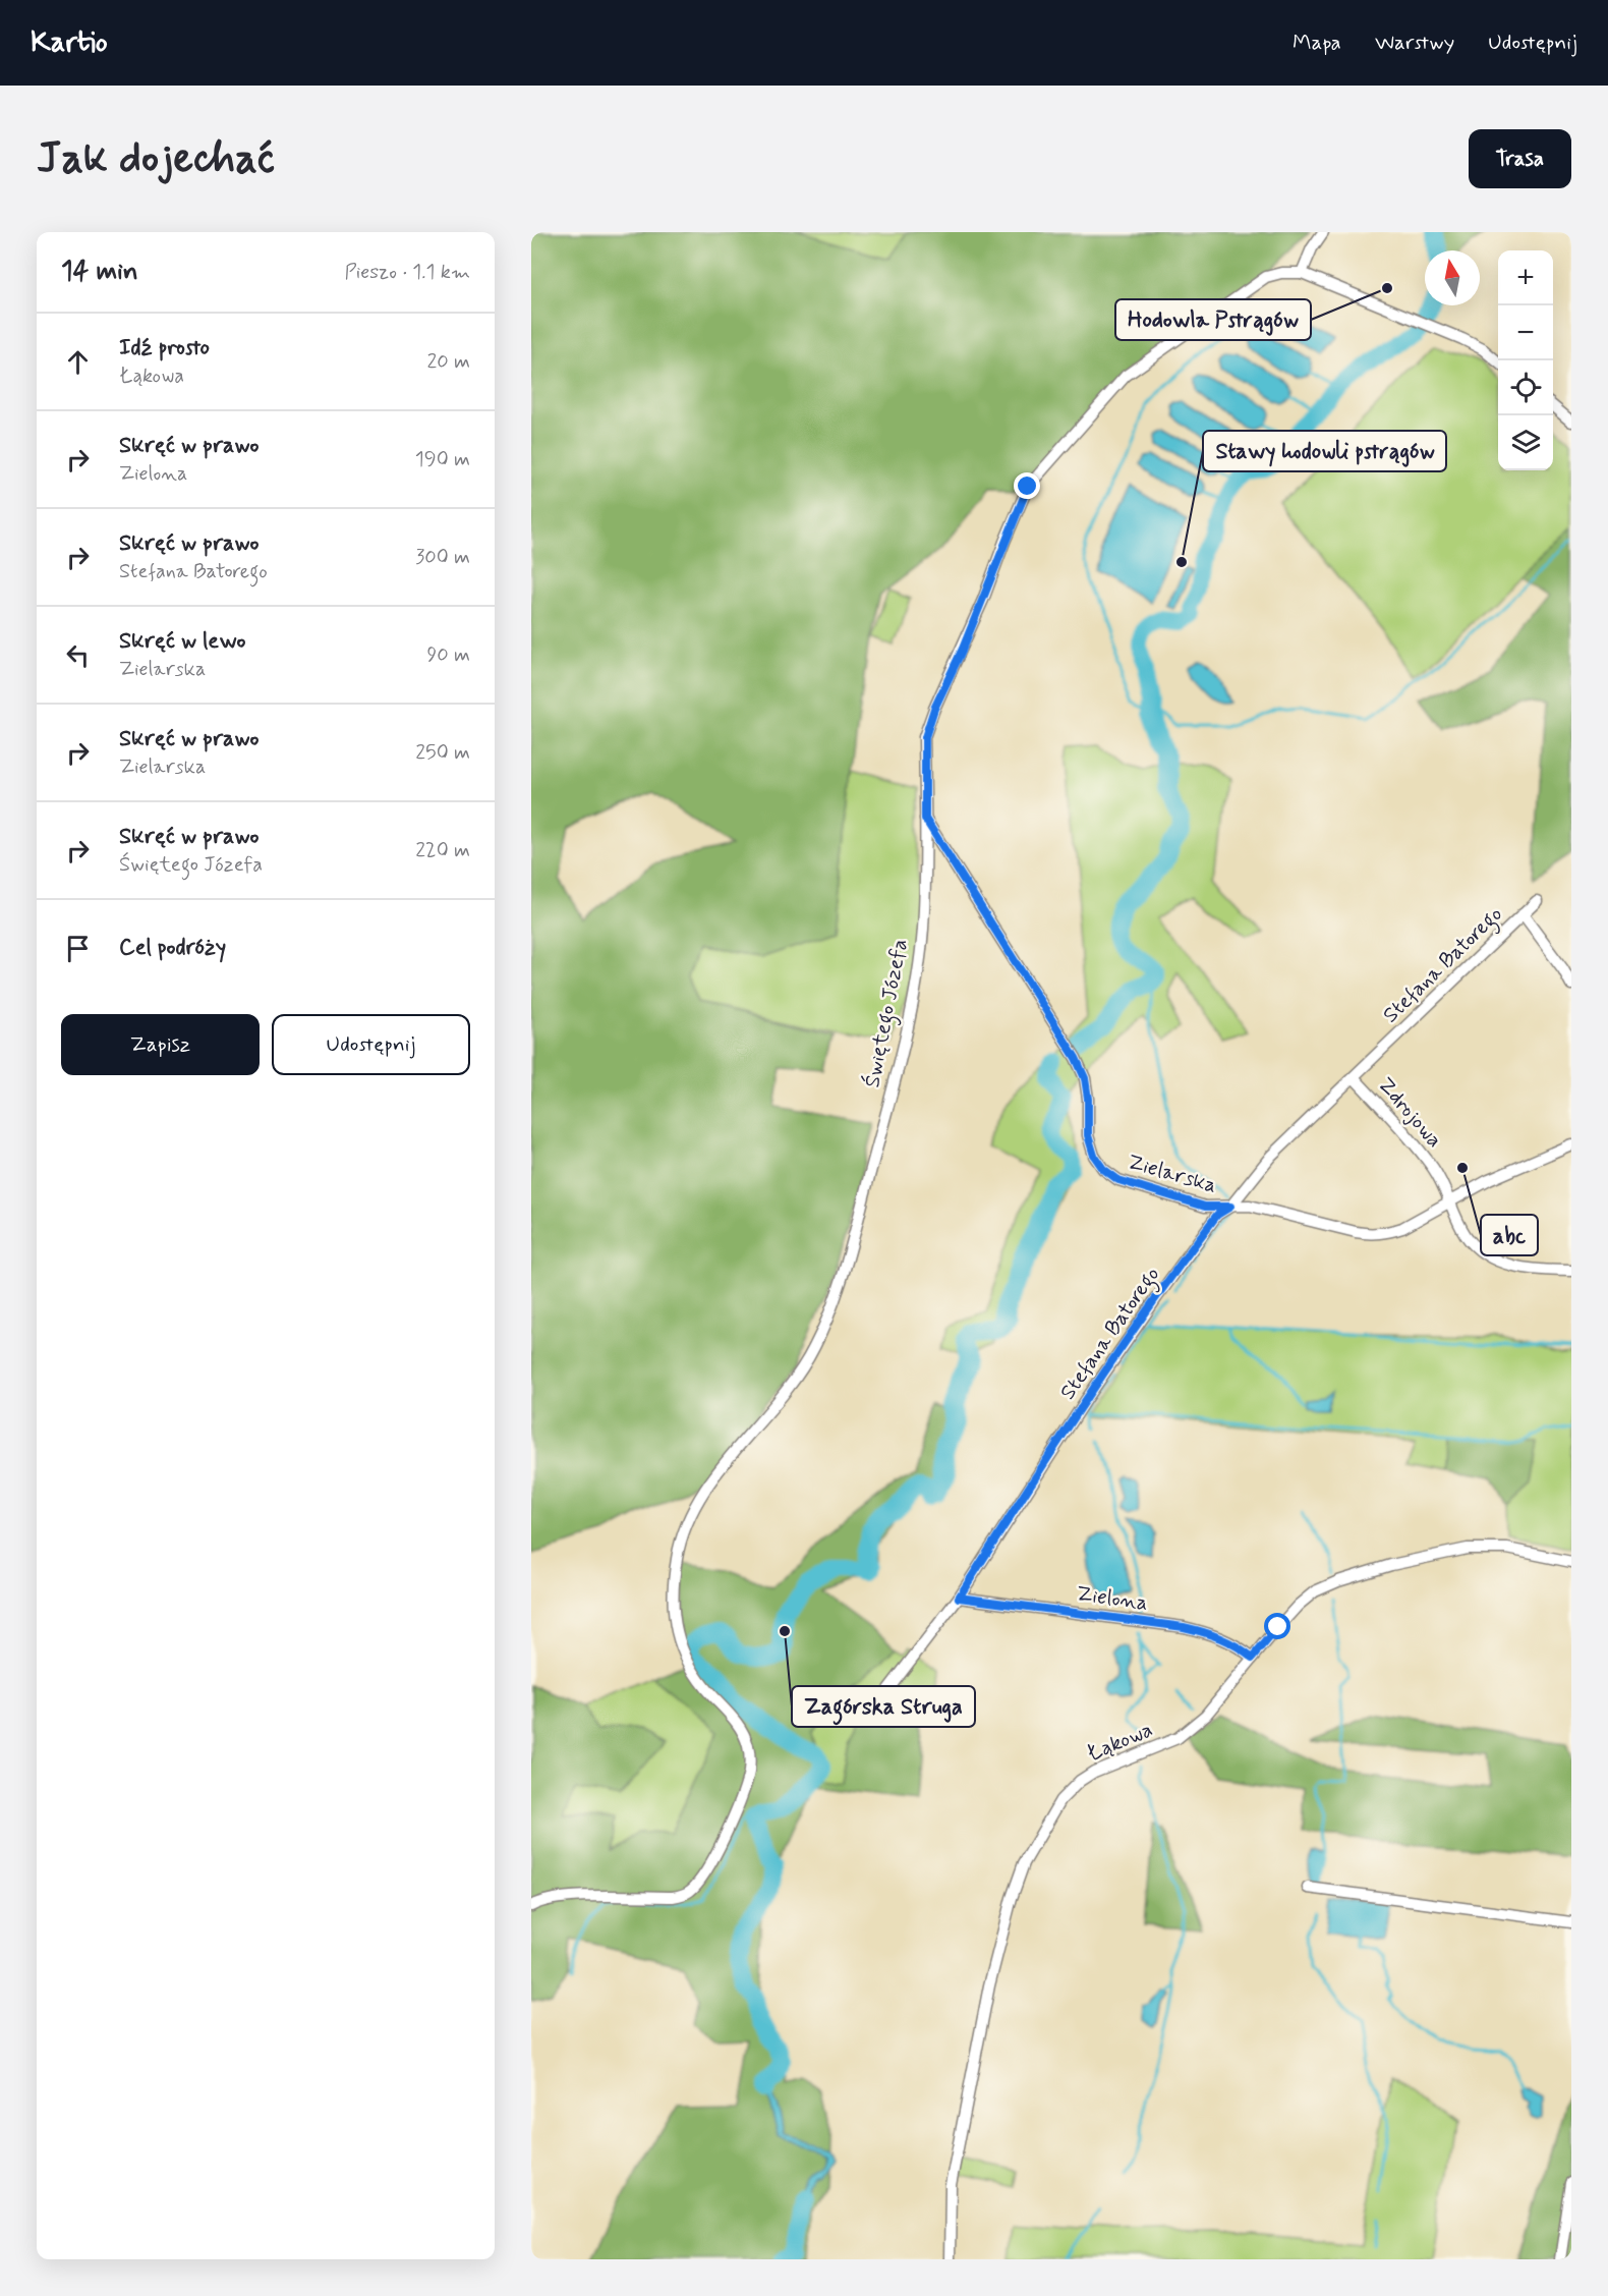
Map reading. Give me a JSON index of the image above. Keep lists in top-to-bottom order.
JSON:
{
  "streets": {
    "street": [
      "Stefana Batorego",
      "Świętego Józefa",
      "Zdrojowa",
      "Zielarska",
      "Zielona",
      "Łąkowa"
    ]
  },
  "crossings": [
    ["Stefana Batorego", "Zdrojowa"],
    ["Stefana Batorego", "Zielarska"],
    ["Stefana Batorego", "Zielona"],
    ["Świętego Józefa", "Zielarska"],
    ["Zdrojowa", "Zielarska"],
    ["Zielona", "Łąkowa"]
  ],
  "places": [
    "Hodowla Pstrągów",
    "Stawy hodowli pstrągów",
    "abc",
    "Zagórska Struga"
  ],
  "north": "top",
  "page": {
    "header": "Kartio",
    "nav": ["Mapa", "Warstwy", "Udostępnij"],
    "buttons": [
      "Trasa",
      ["Zapisz", "Udostępnij"]
    ],
    "title": "Jak dojechać",
    "heading": ["14 min", "Pieszo · 1.1 km"],
    "map_buttons": ["+", "−"],
    "list": [
      ["Idź prosto", "Łąkowa", "20 m"],
      ["Skręć w prawo", "Zielona", "190 m"],
      ["Skręć w prawo", "Stefana Batorego", "300 m"],
      ["Skręć w lewo", "Zielarska", "90 m"],
      ["Skręć w prawo", "Zielarska", "250 m"],
      ["Skręć w prawo", "Świętego Józefa", "220 m"],
      "Cel podróży"
    ]
  }
}
